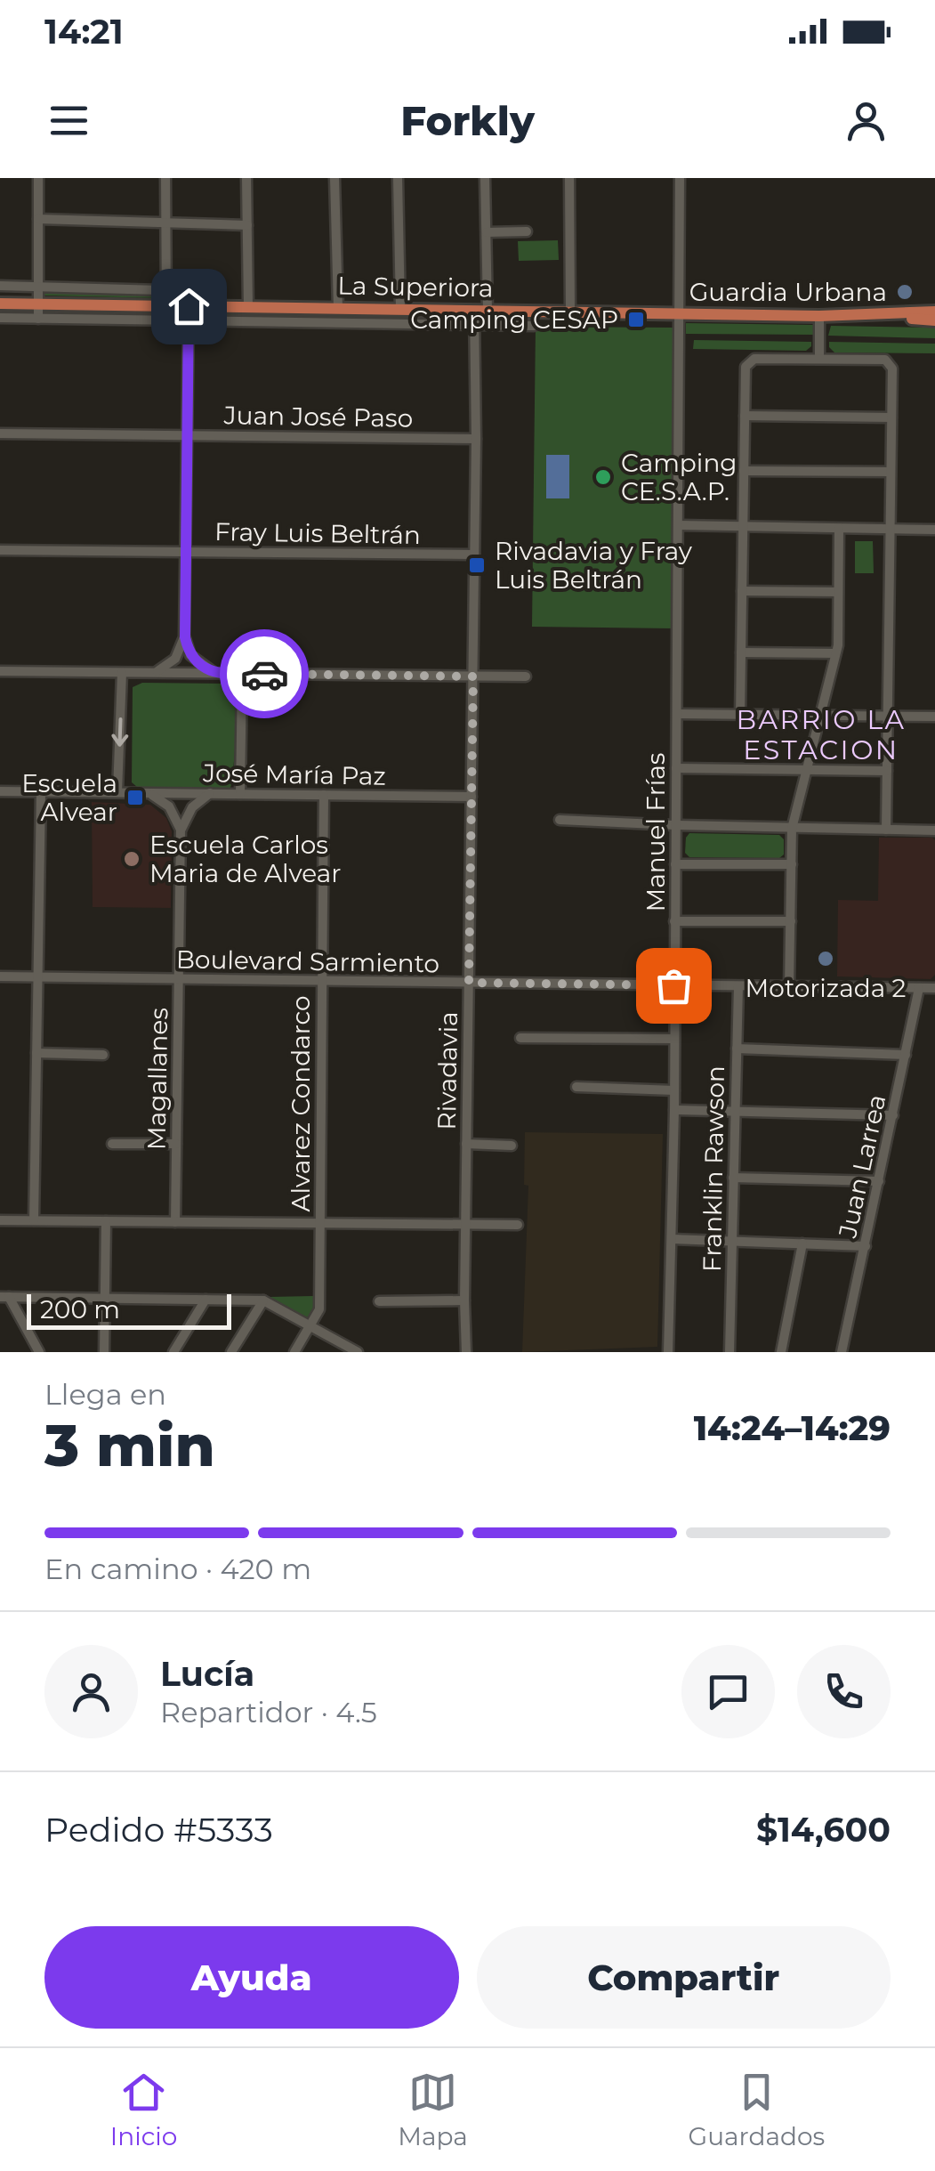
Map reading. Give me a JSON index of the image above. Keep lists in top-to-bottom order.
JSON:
{
  "streets": {
    "main road": ["La Superiora"],
    "street": [
      "Juan José Paso",
      "Fray Luis Beltrán",
      "José María Paz",
      "Manuel Frías",
      "Boulevard Sarmiento",
      "Rivadavia",
      "Magallanes",
      "Alvarez Condarco",
      "Juan Larrea",
      "Franklin Rawson"
    ]
  },
  "crossings": [
    ["La Superiora", "Manuel Frías"],
    ["La Superiora", "Rivadavia"],
    ["Juan José Paso", "Rivadavia"],
    ["Fray Luis Beltrán", "Rivadavia"],
    ["José María Paz", "Rivadavia"],
    ["José María Paz", "Alvarez Condarco"],
    ["Manuel Frías", "Boulevard Sarmiento"],
    ["Boulevard Sarmiento", "Rivadavia"],
    ["Boulevard Sarmiento", "Magallanes"],
    ["Boulevard Sarmiento", "Alvarez Condarco"],
    ["Boulevard Sarmiento", "Juan Larrea"],
    ["Boulevard Sarmiento", "Franklin Rawson"]
  ],
  "districts": ["BARRIO LA ESTACION"],
  "places": {
    "other": [
      "Guardia Urbana",
      "Camping CE.S.A.P.",
      "Escuela Carlos Maria de Alvear",
      "Motorizada 2"
    ],
    "transit": ["Camping CESAP", "Rivadavia y Fray Luis Beltrán", "Escuela Alvear"]
  },
  "scale_bar": "200 m",
  "page": {
    "status": "14:21",
    "header": "Forkly",
    "scale": "200 m",
    "heading": ["3 min", "Llega en", "14:24–14:29"],
    "panel": [
      "Lucía",
      "Repartidor · 4.5",
      "Pedido #5333",
      "$14,600"
    ],
    "bar": "En camino · 420 m",
    "buttons": ["Ayuda", "Compartir"],
    "tabs": ["Inicio", "Mapa", "Guardados"]
  }
}
